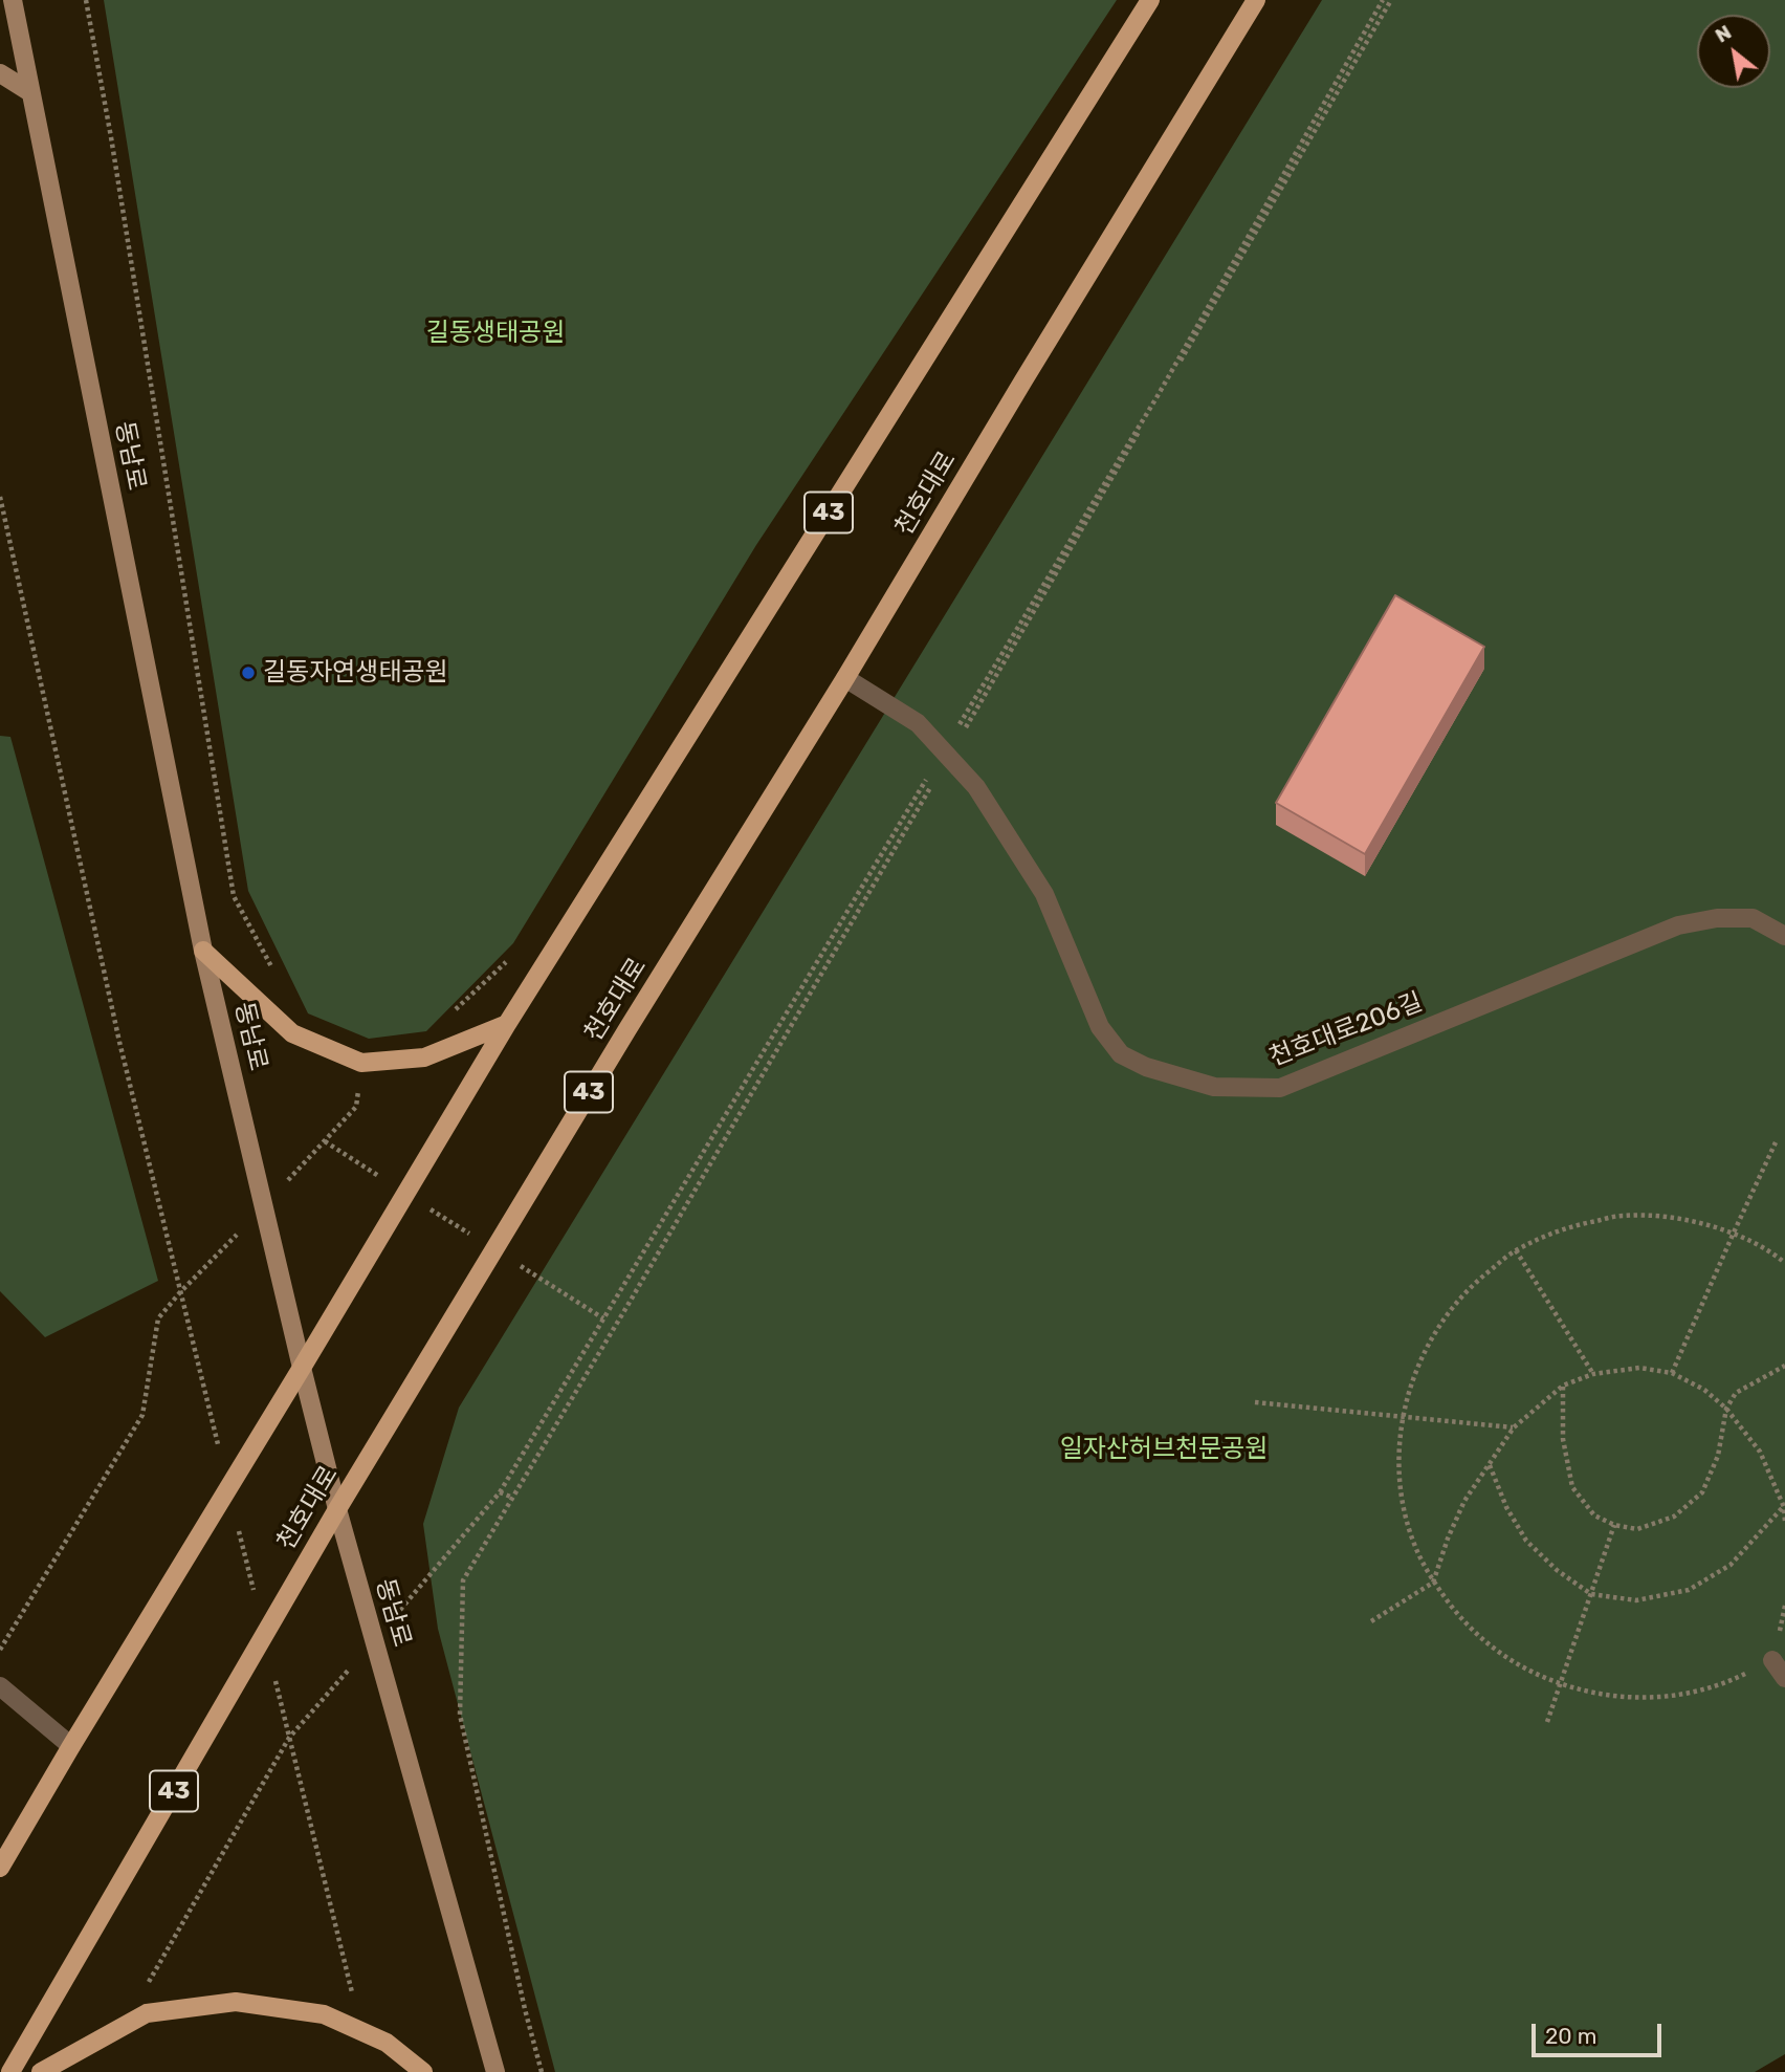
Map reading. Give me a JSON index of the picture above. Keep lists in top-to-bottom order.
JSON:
{
  "streets": {
    "main road": ["동남로", "천호대로", "43"],
    "street": ["천호대로206길"]
  },
  "crossings": [
    ["동남로", "천호대로"],
    ["동남로", "43"],
    ["천호대로", "천호대로206길"]
  ],
  "parks": ["길동생태공원", "일자산허브천문공원"],
  "places": ["길동자연생태공원"],
  "scale_bar": "20 m",
  "north": "top left"
}
